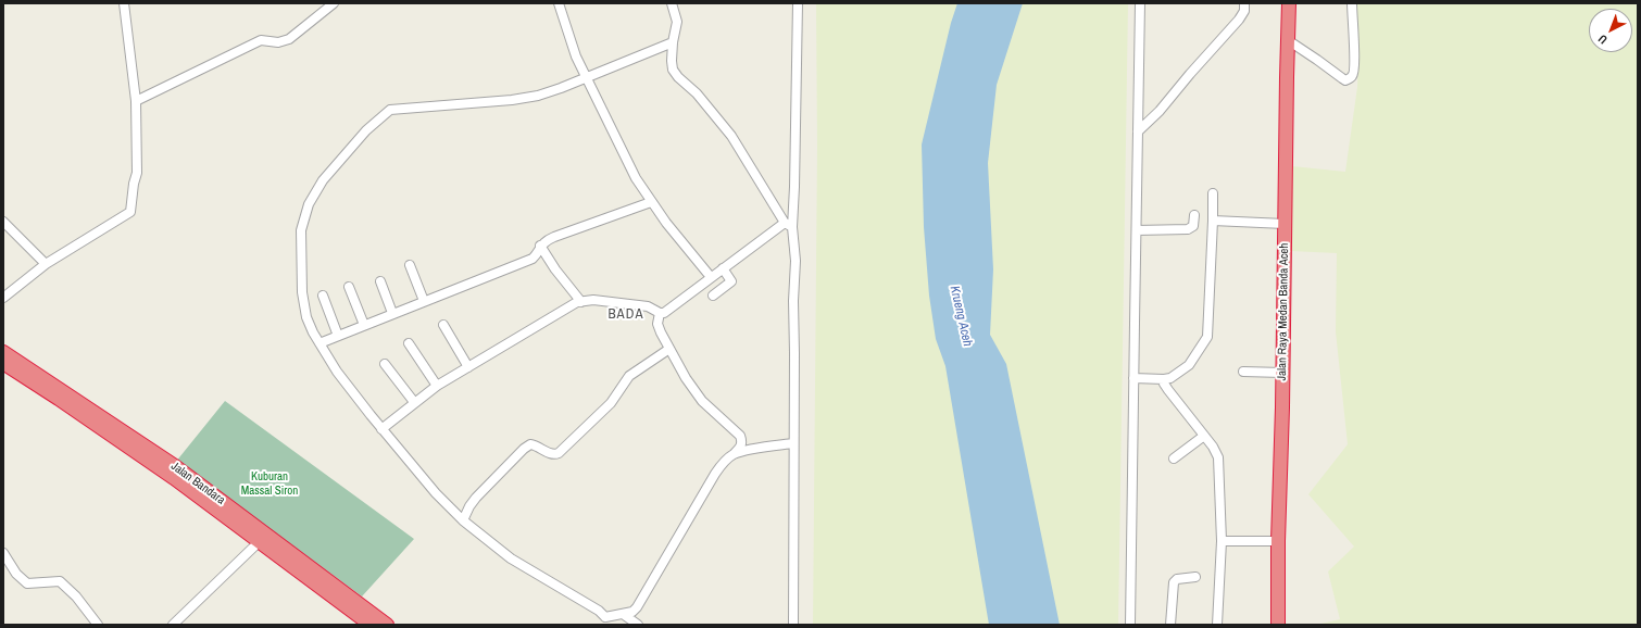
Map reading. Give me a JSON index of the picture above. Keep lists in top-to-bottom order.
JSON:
{
  "streets": {
    "highway": ["Jalan Raya Medan Banda Aceh", "Jalan Bandara"]
  },
  "districts": ["BADA"],
  "water": ["Krueng Aceh"],
  "parks": ["Kuburan Massal Siron"],
  "north": "bottom left"
}
